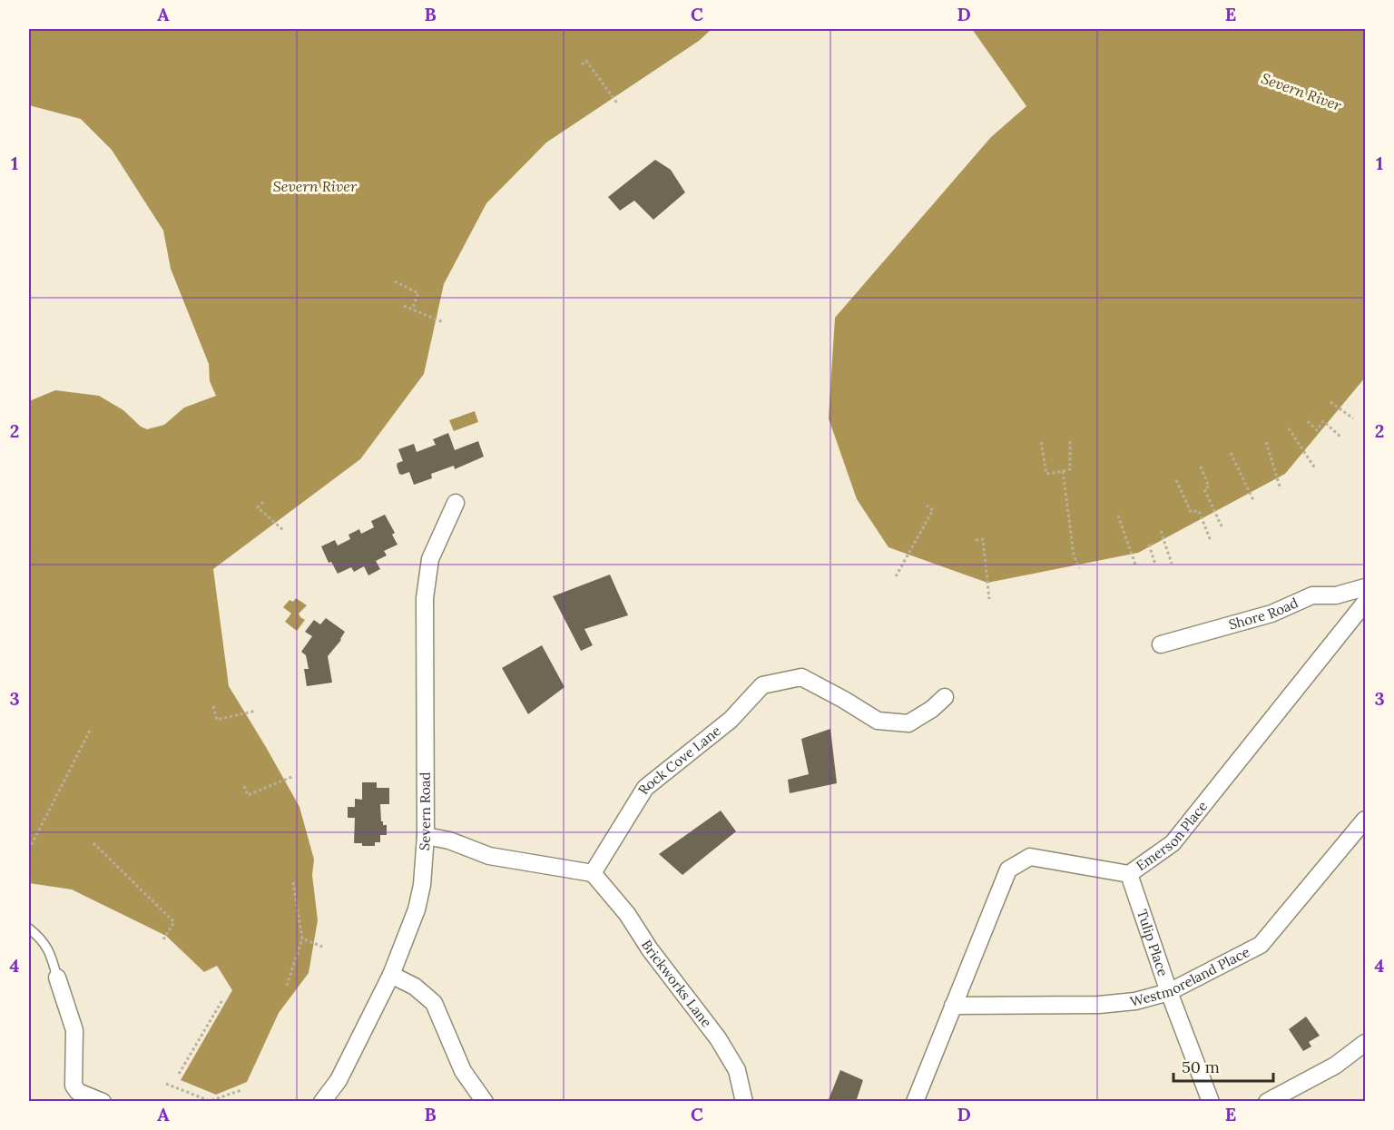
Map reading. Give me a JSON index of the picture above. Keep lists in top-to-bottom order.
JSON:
{
  "streets": {
    "street": [
      "Shore Road",
      "Rock Cove Lane",
      "Severn Road",
      "Emerson Place",
      "Tulip Place",
      "Westmoreland Place",
      "Brickworks Lane"
    ]
  },
  "crossings": [
    ["Rock Cove Lane", "Brickworks Lane"],
    ["Emerson Place", "Tulip Place"],
    ["Emerson Place", "Westmoreland Place"],
    ["Tulip Place", "Westmoreland Place"]
  ],
  "water": ["Severn River"],
  "scale_bar": "50 m",
  "grid": {
    "columns": [
      "A",
      "B",
      "C",
      "D",
      "E"
    ],
    "rows": [
      "1",
      "2",
      "3",
      "4"
    ]
  }
}
